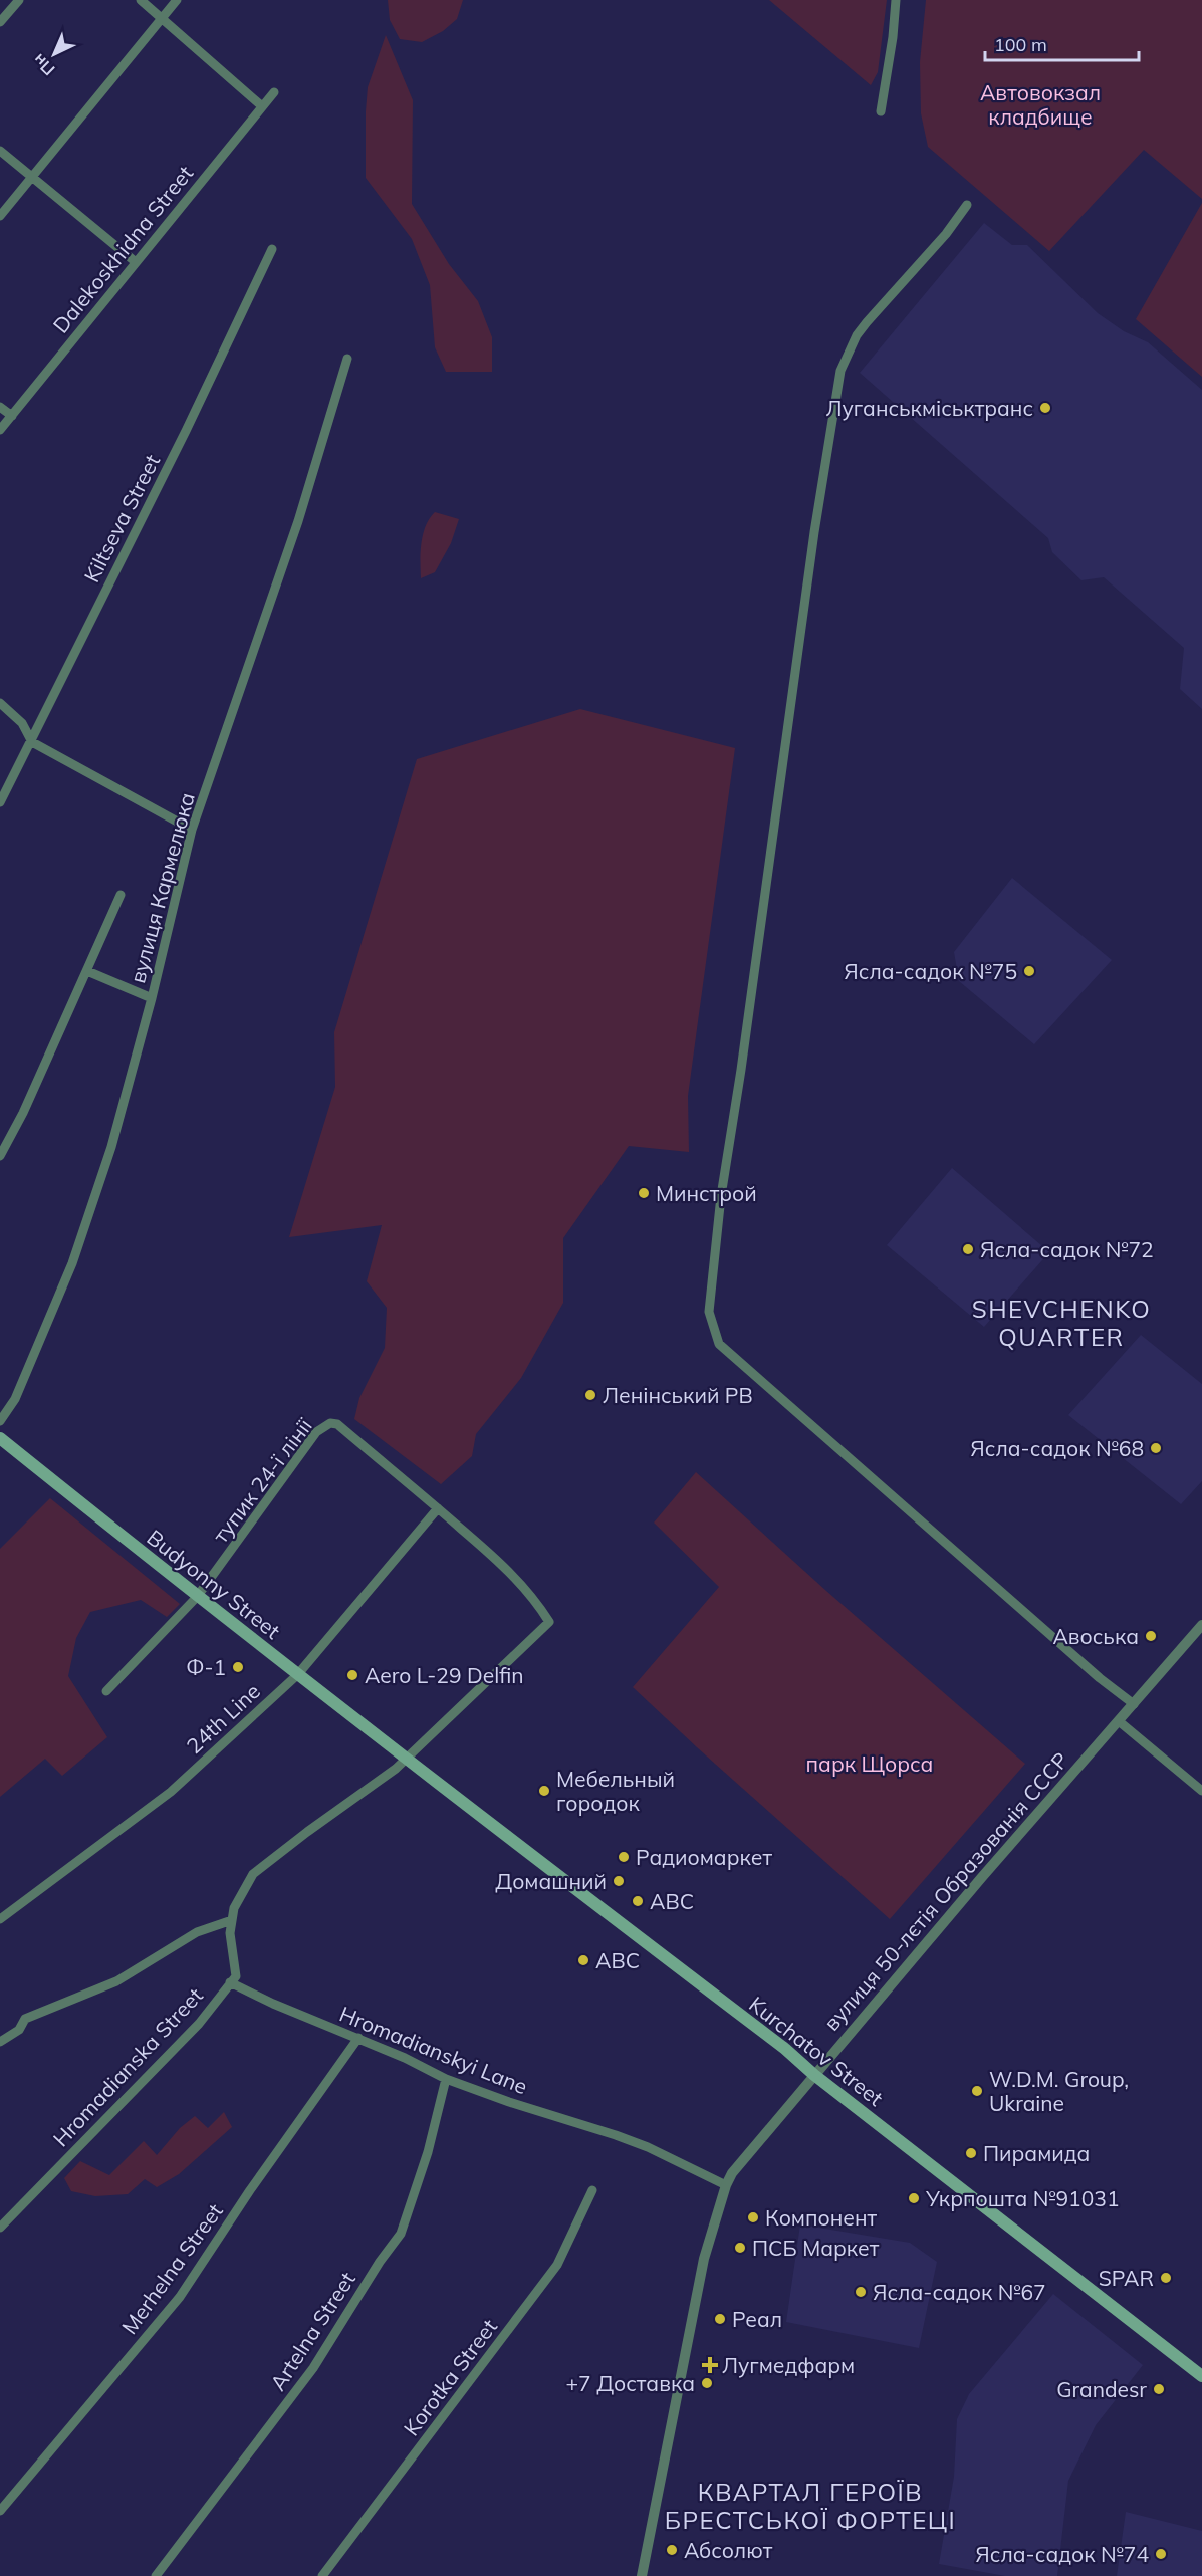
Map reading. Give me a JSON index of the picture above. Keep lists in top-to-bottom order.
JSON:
{
  "streets": {
    "main road": ["Budyonny Street", "Kurchatov Street"],
    "street": [
      "Dalekoskhidna Street",
      "Kiltseva Street",
      "вулиця Кармелюка",
      "тупик 24-ї лінії",
      "24th Line",
      "вулиця 50-лєтія Образованія СССР",
      "Hromadianskyi Lane",
      "Hromadianska Street",
      "Merhelna Street",
      "Artelna Street",
      "Korotka Street"
    ]
  },
  "crossings": [
    ["тупик 24-ї лінії", "Budyonny Street"],
    ["тупик 24-ї лінії", "24th Line"],
    ["тупик 24-ї лінії", "Hromadianska Street"],
    ["Budyonny Street", "24th Line"],
    ["Budyonny Street", "Kurchatov Street"],
    ["Budyonny Street", "Hromadianska Street"],
    ["24th Line", "Hromadianska Street"],
    ["вулиця 50-лєтія Образованія СССР", "Hromadianskyi Lane"],
    ["вулиця 50-лєтія Образованія СССР", "Kurchatov Street"],
    ["Hromadianskyi Lane", "Hromadianska Street"],
    ["Hromadianskyi Lane", "Merhelna Street"],
    ["Hromadianskyi Lane", "Artelna Street"],
    ["Kurchatov Street", "Hromadianska Street"]
  ],
  "districts": ["SHEVCHENKO QUARTER", "КВАРТАЛ ГЕРОЇВ БРЕСТСЬКОЇ ФОРТЕЦІ"],
  "parks": ["Автовокзал кладбище", "парк Щорса"],
  "places": {
    "other": [
      "Луганськміськтранс",
      "Ясла-садок №75",
      "Минстрой",
      "Ясла-садок №72",
      "Ленінський РВ",
      "Ясла-садок №68",
      "Авоська",
      "Ф-1",
      "Aero L-29 Delfin",
      "Мебельный городок",
      "Радиомаркет",
      "Домашний",
      "АВС",
      "ABC",
      "W.D.M. Group, Ukraine",
      "Пирамида",
      "Укрпошта №91031",
      "Компонент",
      "ПСБ Маркет",
      "SPAR",
      "Ясла-садок №67",
      "Реал",
      "+7 Доставка",
      "Grandesr",
      "Абсолют",
      "Ясла-садок №74"
    ],
    "health": ["Лугмедфарм"]
  },
  "scale_bar": "100 m",
  "north": "bottom left"
}
